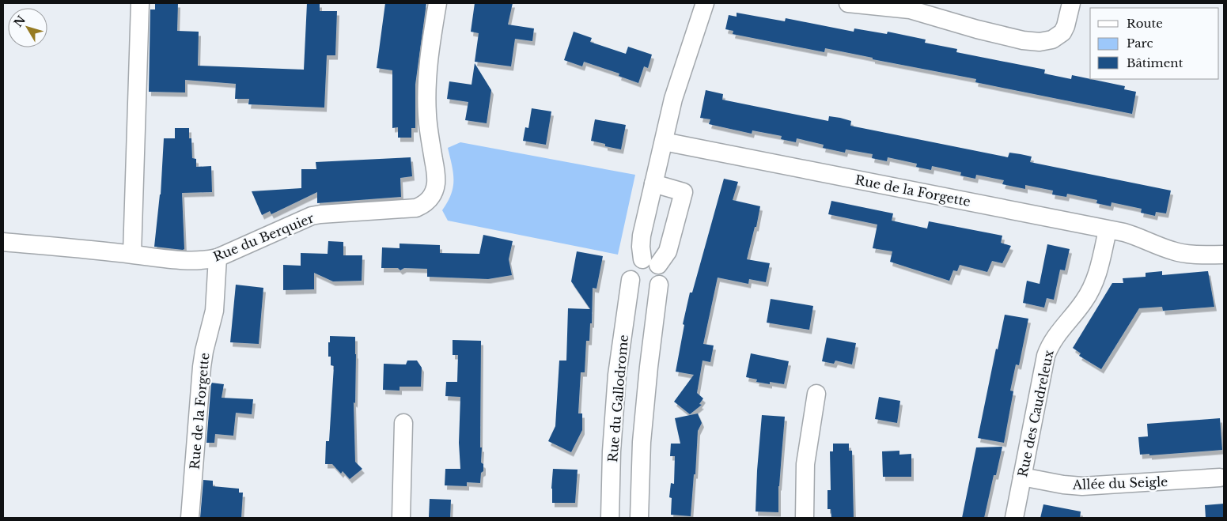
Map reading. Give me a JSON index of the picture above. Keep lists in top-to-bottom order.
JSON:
{
  "streets": {
    "street": [
      "Rue de la Forgette",
      "Rue du Berquier",
      "Rue du Gallodrome",
      "Rue des Caudreleux",
      "Allée du Seigle"
    ]
  },
  "crossings": [
    ["Rue de la Forgette", "Rue du Berquier"],
    ["Rue de la Forgette", "Rue des Caudreleux"],
    ["Rue des Caudreleux", "Allée du Seigle"]
  ],
  "legend": ["Route", "Parc", "Bâtiment"],
  "north": "top left"
}
